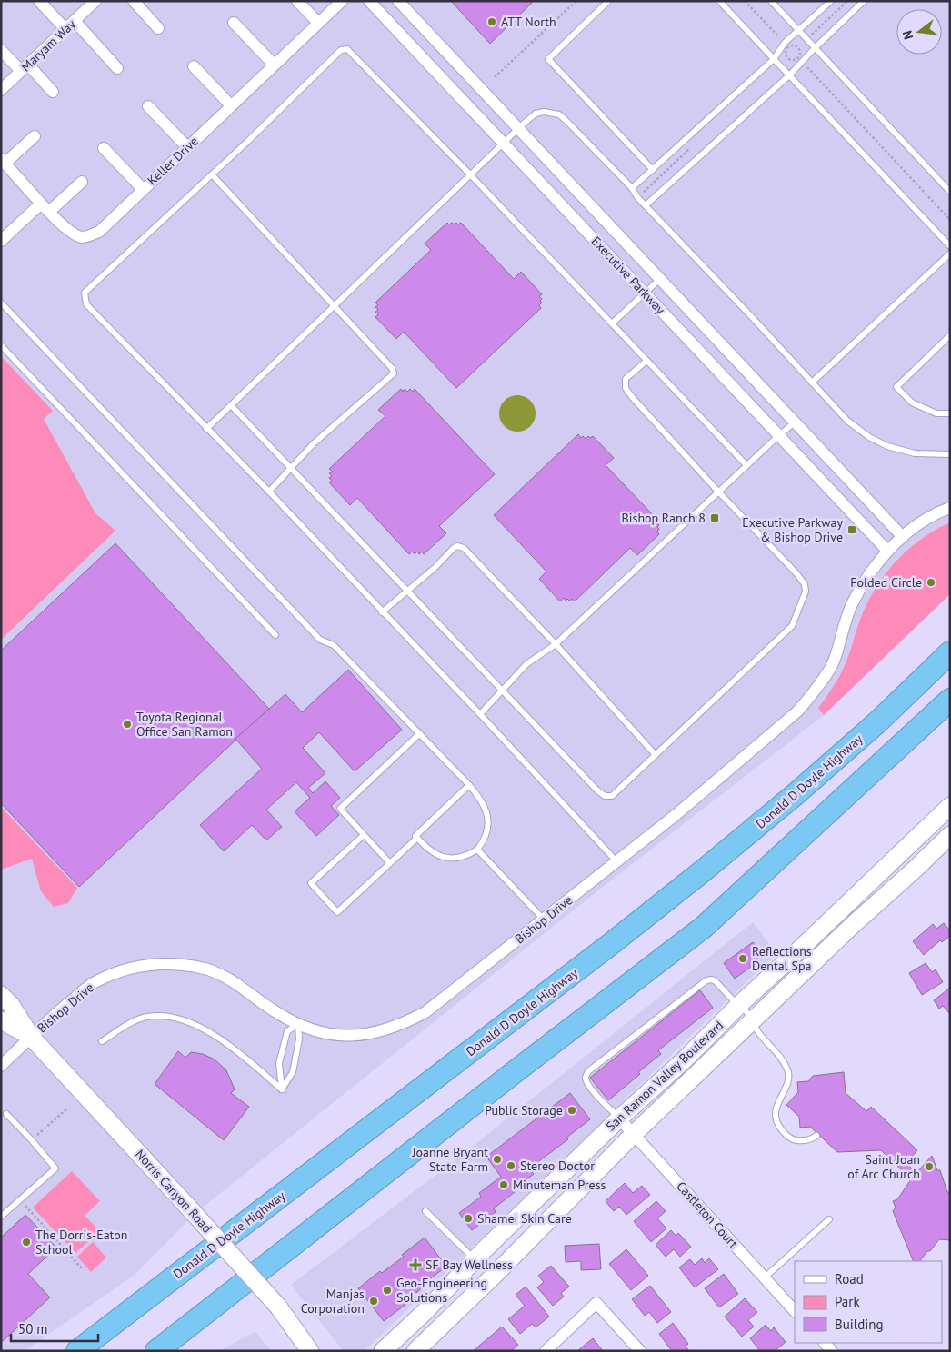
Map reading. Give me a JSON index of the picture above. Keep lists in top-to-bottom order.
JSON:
{
  "streets": {
    "highway": ["Donald D Doyle Highway"],
    "main road": ["San Ramon Valley Boulevard", "Norris Canyon Road"],
    "street": [
      "Maryam Way",
      "Keller Drive",
      "Executive Parkway",
      "Bishop Drive",
      "Castleton Court"
    ]
  },
  "crossings": [
    ["Executive Parkway", "Bishop Drive"],
    ["Bishop Drive", "Norris Canyon Road"],
    ["San Ramon Valley Boulevard", "Castleton Court"]
  ],
  "places": {
    "other": [
      "ATT North",
      "Folded Circle",
      "Toyota Regional Office San Ramon",
      "Reflections Dental Spa",
      "Public Storage",
      "Joanne Bryant - State Farm",
      "Stereo Doctor",
      "Saint Joan of Arc Church",
      "Minuteman Press",
      "Shamei Skin Care",
      "The Dorris-Eaton School",
      "Geo-Engineering Solutions",
      "Manjas Corporation"
    ],
    "transit": ["Bishop Ranch 8", "Executive Parkway & Bishop Drive"],
    "health": ["SF Bay Wellness"]
  },
  "legend": ["Road", "Park", "Building"],
  "scale_bar": "50 m",
  "north": "left"
}
